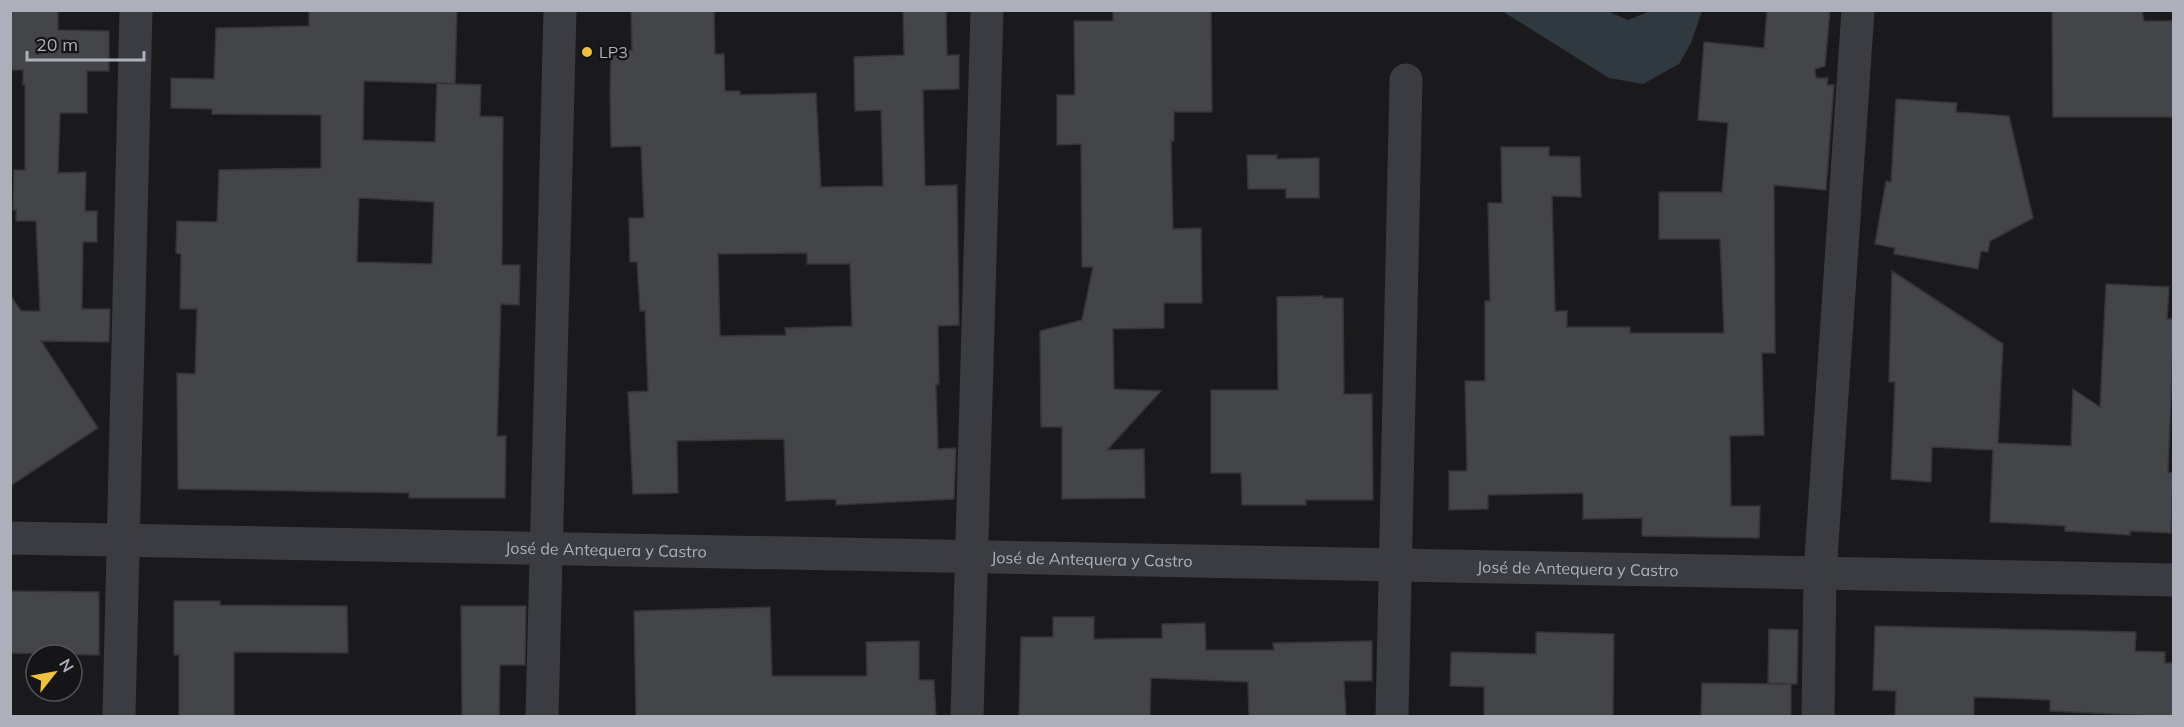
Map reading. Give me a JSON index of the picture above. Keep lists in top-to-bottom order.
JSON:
{
  "streets": {
    "street": ["José de Antequera y Castro"]
  },
  "places": ["LP3"],
  "scale_bar": "20 m",
  "north": "top right"
}
